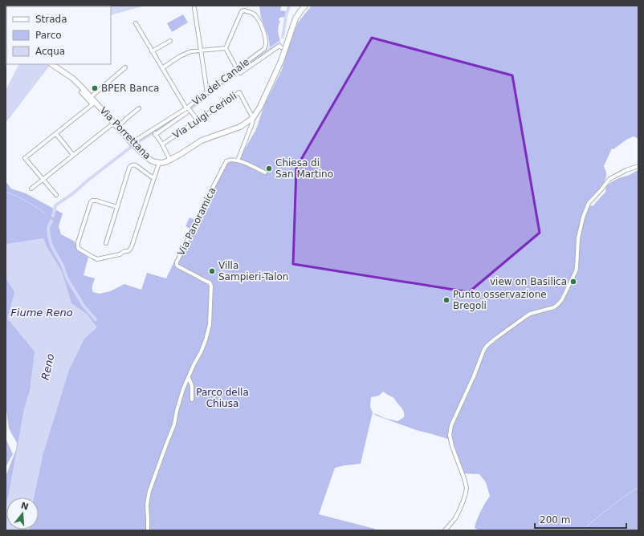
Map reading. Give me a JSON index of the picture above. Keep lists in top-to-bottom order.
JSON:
{
  "streets": {
    "main road": ["Via Porrettana"],
    "street": ["Via del Canale", "Via Luigi Cerioli", "Via Panoramica"]
  },
  "crossings": [
    ["Via del Canale", "Via Porrettana"],
    ["Via Luigi Cerioli", "Via Porrettana"]
  ],
  "water": ["Fiume Reno", "Reno"],
  "parks": ["Parco della Chiusa"],
  "places": [
    "BPER Banca",
    "Chiesa di San Martino",
    "Villa Sampieri-Talon",
    "view on Basilica",
    "Punto osservazione Bregoli"
  ],
  "legend": ["Strada", "Parco", "Acqua"],
  "scale_bar": "200 m",
  "north": "top"
}
